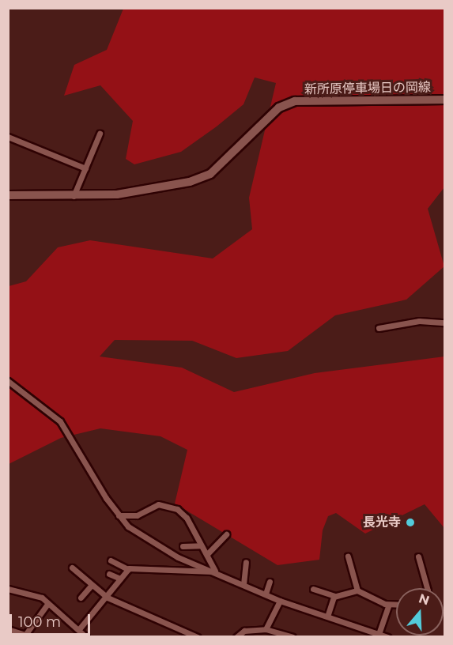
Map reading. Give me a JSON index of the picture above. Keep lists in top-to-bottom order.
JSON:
{
  "streets": {
    "main road": ["新所原停車場日の岡線"]
  },
  "places": ["長光寺"],
  "scale_bar": "100 m",
  "north": "top"
}
